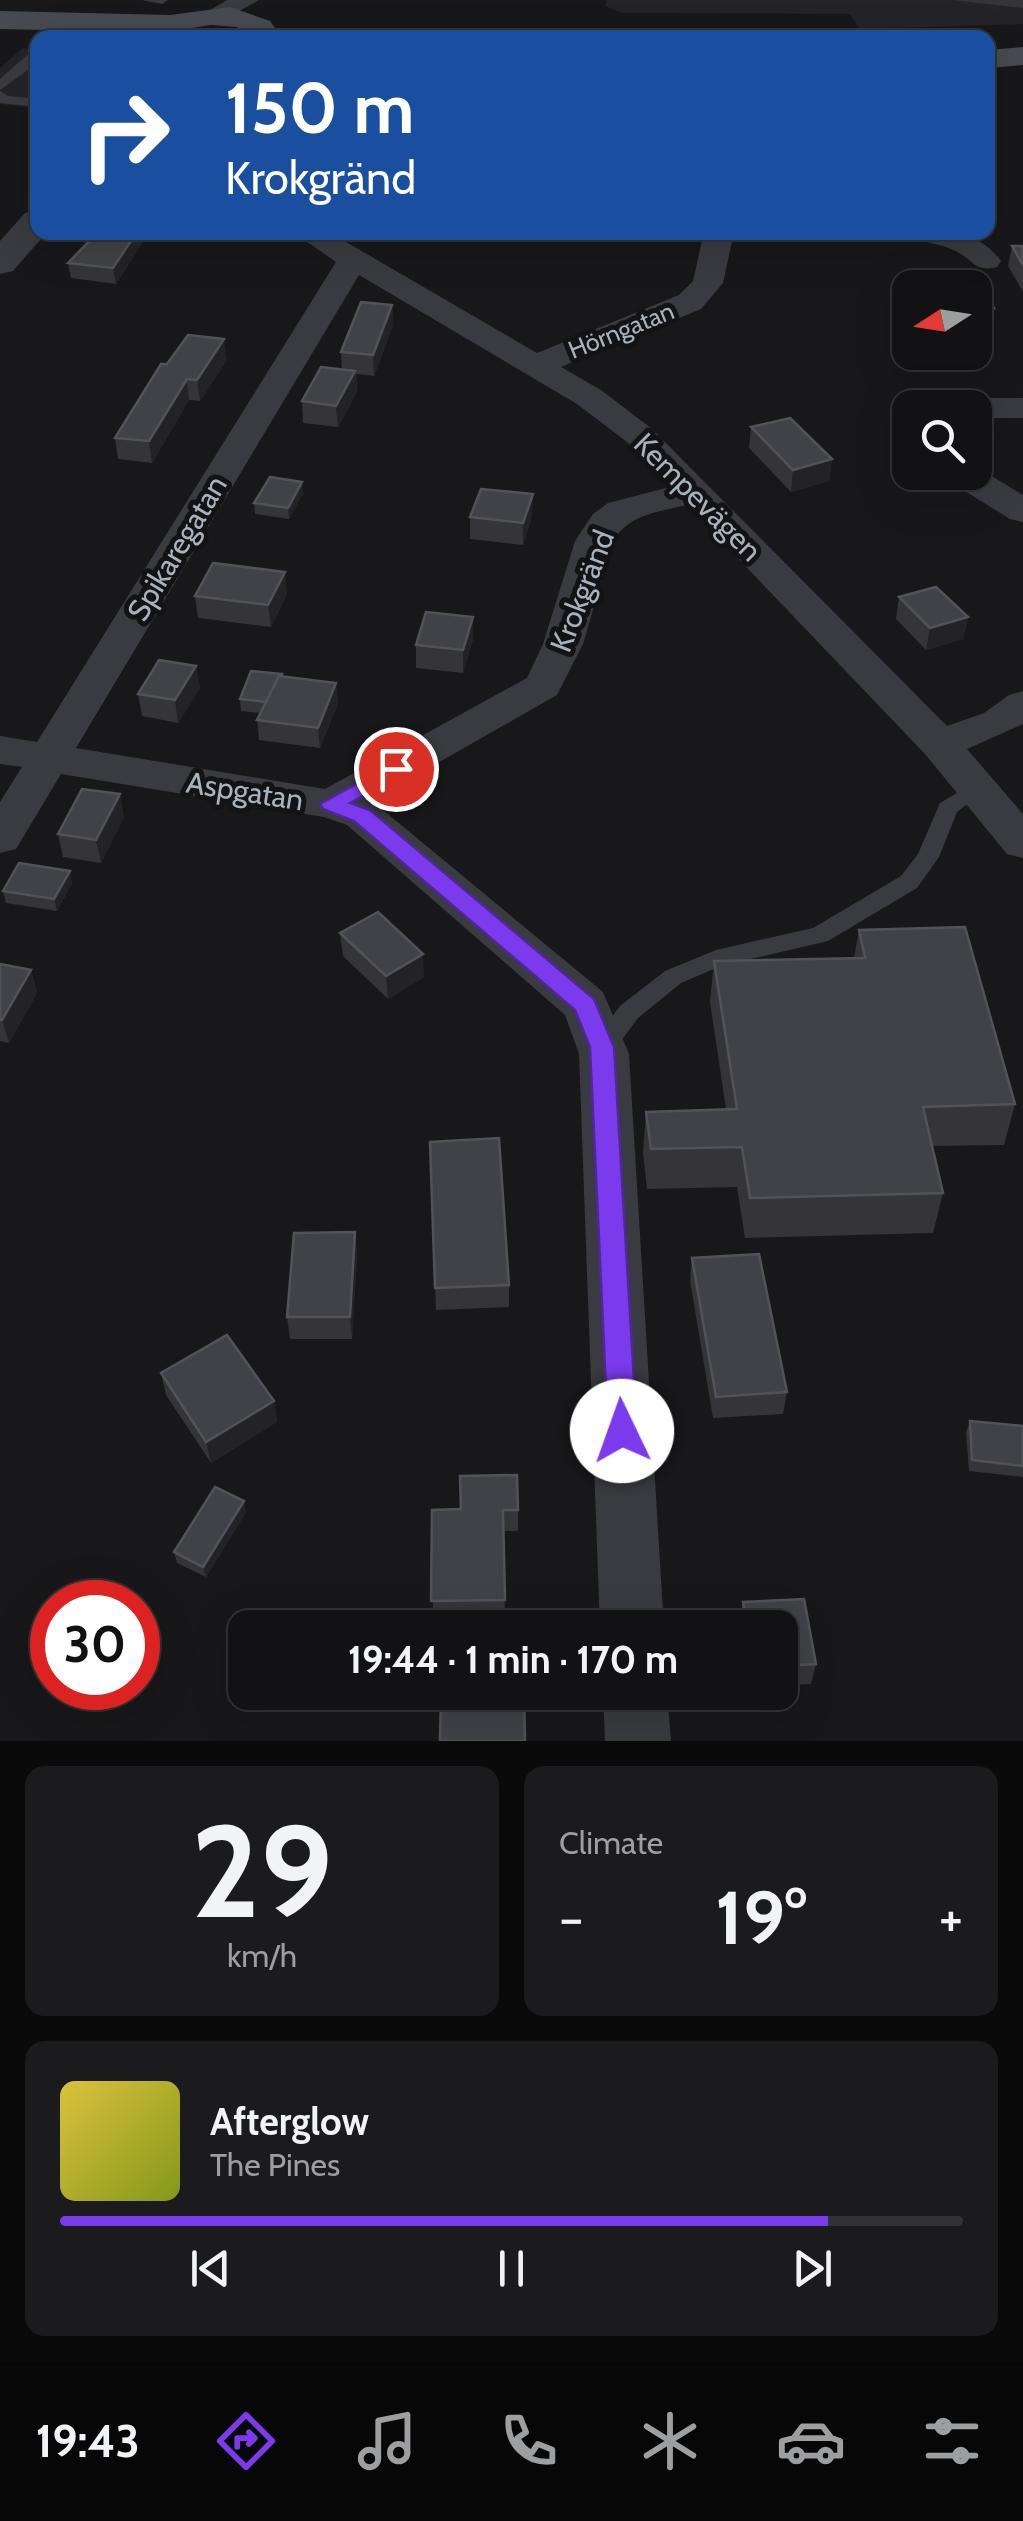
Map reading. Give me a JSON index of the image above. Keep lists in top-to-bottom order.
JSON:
{
  "streets": {
    "street": [
      "Hörngatan",
      "Kempevägen",
      "Spikaregatan",
      "Krokgränd",
      "Aspgatan"
    ]
  },
  "crossings": [
    ["Hörngatan", "Kempevägen"],
    ["Kempevägen", "Spikaregatan"],
    ["Kempevägen", "Krokgränd"],
    ["Spikaregatan", "Aspgatan"],
    ["Krokgränd", "Aspgatan"]
  ],
  "north": "left",
  "page": {
    "turn": ["150 m", "Krokgränd"],
    "limit": "30",
    "trip": "19:44 · 1 min · 170 m",
    "tile": [
      ["29", "km/h"],
      "Climate"
    ],
    "heat": ["−", "19°", "+"],
    "song": ["Afterglow", "The Pines"],
    "tabs": "19:43"
  }
}
